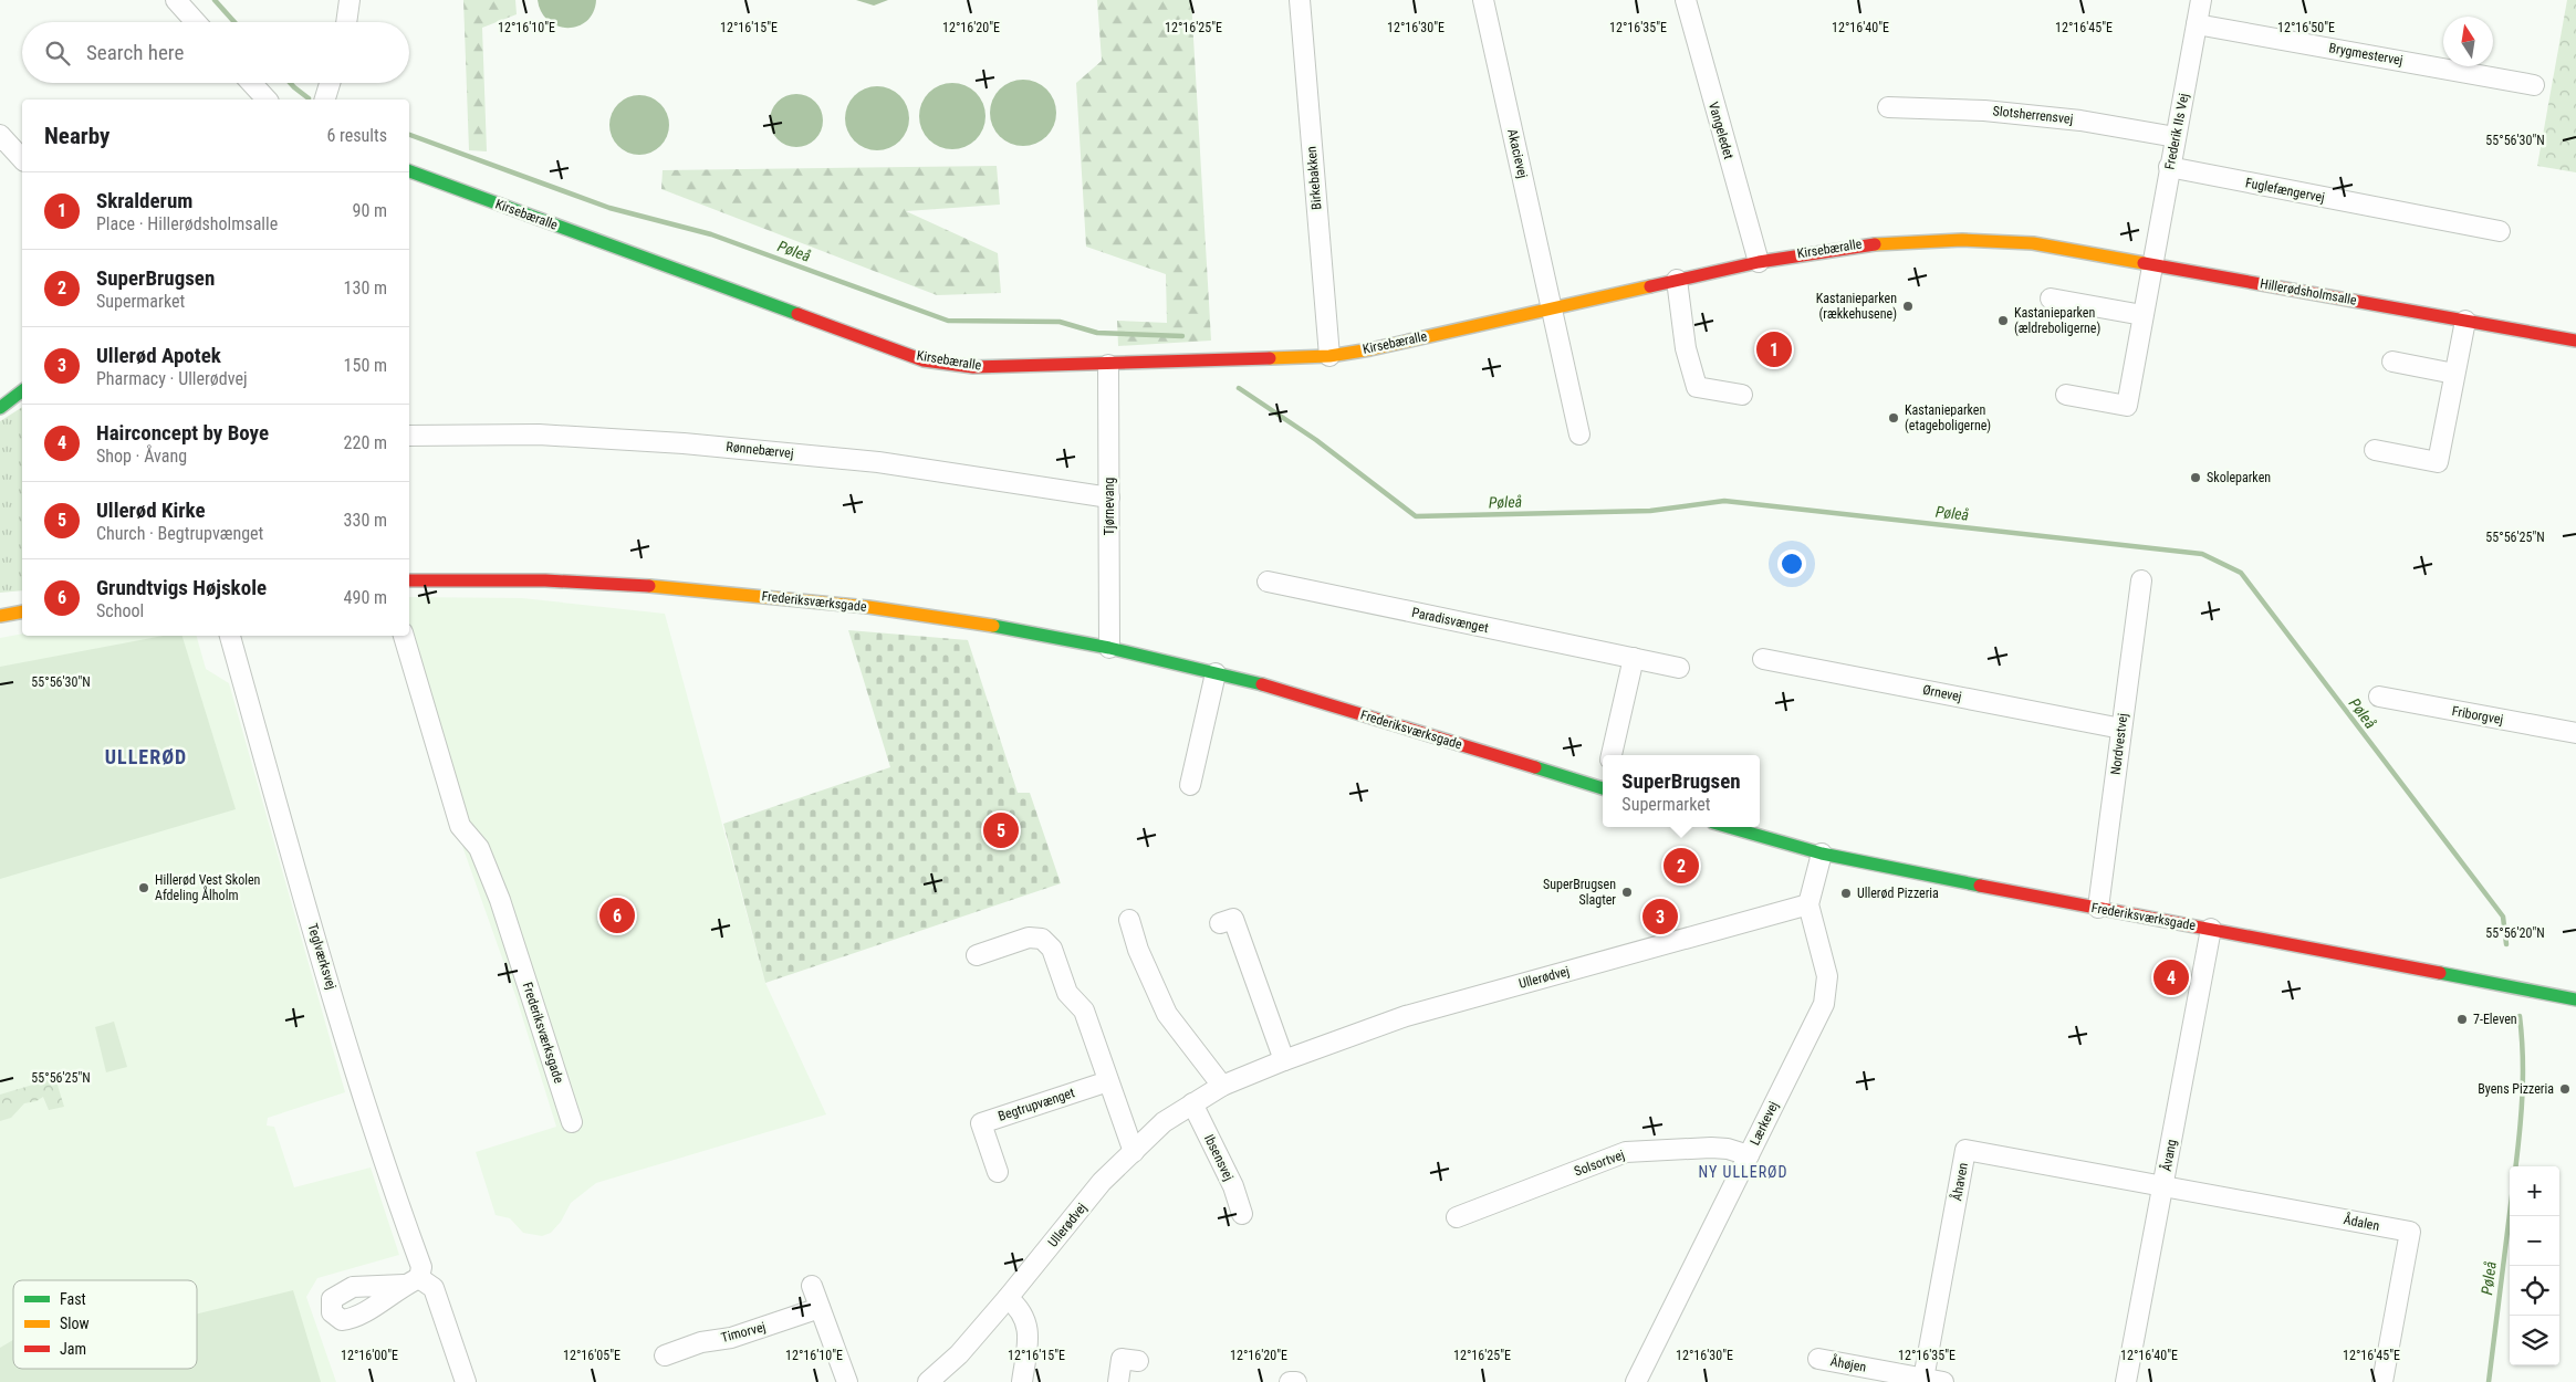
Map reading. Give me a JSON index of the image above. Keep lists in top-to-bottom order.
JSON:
{
  "streets": {
    "street": [
      "Brygmestervej",
      "Slotsherrensvej",
      "Vangeledet",
      "Frederik IIs Vej",
      "Akacievej",
      "Birkebakken",
      "Fuglefængervej",
      "Kirsebæralle",
      "Hillerødsholmsalle",
      "Rønnebærvej",
      "Tjørnevang",
      "Frederiksværksgade",
      "Paradisvænget",
      "Ørnevej",
      "Friborgvej",
      "Nordvestvej",
      "Teglværksvej",
      "Ullerødvej",
      "Begtrupvænget",
      "Lærkevej",
      "Åvang",
      "Ibsensvej",
      "Solsortvej",
      "Åhaven",
      "Ådalen",
      "Timorvej",
      "Åhøjen"
    ]
  },
  "crossings": [
    ["Brygmestervej", "Frederik IIs Vej"],
    ["Slotsherrensvej", "Frederik IIs Vej"],
    ["Vangeledet", "Kirsebæralle"],
    ["Frederik IIs Vej", "Fuglefængervej"],
    ["Frederik IIs Vej", "Hillerødsholmsalle"],
    ["Akacievej", "Kirsebæralle"],
    ["Birkebakken", "Kirsebæralle"],
    ["Kirsebæralle", "Hillerødsholmsalle"],
    ["Kirsebæralle", "Tjørnevang"],
    ["Rønnebærvej", "Tjørnevang"],
    ["Tjørnevang", "Frederiksværksgade"],
    ["Frederiksværksgade", "Nordvestvej"],
    ["Frederiksværksgade", "Åvang"],
    ["Ørnevej", "Nordvestvej"],
    ["Ullerødvej", "Lærkevej"],
    ["Ullerødvej", "Ibsensvej"],
    ["Lærkevej", "Solsortvej"],
    ["Åvang", "Åhaven"],
    ["Åvang", "Ådalen"],
    ["Åhaven", "Ådalen"],
    ["Åhaven", "Åhøjen"]
  ],
  "districts": ["ULLERØD", "NY ULLERØD"],
  "water": ["Pøleå"],
  "places": [
    "Kastanieparken (rækkehusene)",
    "Kastanieparken (ældreboligerne)",
    "Kastanieparken (etageboligerne)",
    "Skoleparken",
    "Hillerød Vest Skolen Afdeling Ålholm",
    "SuperBrugsen Slagter",
    "Ullerød Pizzeria",
    "7-Eleven",
    "Byens Pizzeria"
  ],
  "legend": ["Fast", "Slow", "Jam"],
  "north": "top",
  "page": {
    "search": "Search here",
    "heading": ["Nearby", "6 results"],
    "list": [
      {
        "mark": "1",
        "name": "Skralderum",
        "note": "Place · Hillerødsholmsalle",
        "value": "90 m"
      },
      {
        "mark": "2",
        "name": "SuperBrugsen",
        "note": "Supermarket",
        "value": "130 m"
      },
      {
        "mark": "3",
        "name": "Ullerød Apotek",
        "note": "Pharmacy · Ullerødvej",
        "value": "150 m"
      },
      {
        "mark": "4",
        "name": "Hairconcept by Boye",
        "note": "Shop · Åvang",
        "value": "220 m"
      },
      {
        "mark": "5",
        "name": "Ullerød Kirke",
        "note": "Church · Begtrupvænget",
        "value": "330 m"
      },
      {
        "mark": "6",
        "name": "Grundtvigs Højskole",
        "note": "School",
        "value": "490 m"
      }
    ],
    "pins": [
      "1",
      "5",
      "2",
      "6",
      "3",
      "4"
    ],
    "popup": ["SuperBrugsen", "Supermarket"],
    "map_buttons": ["+", "−"]
  },
  "coordinates": [
    "12°16'10\"E",
    "12°16'15\"E",
    "12°16'20\"E",
    "12°16'25\"E",
    "12°16'30\"E",
    "12°16'35\"E",
    "12°16'40\"E",
    "12°16'45\"E",
    "12°16'50\"E",
    "55°56'30\"N",
    "55°56'25\"N",
    "55°56'20\"N",
    "12°16'00\"E",
    "12°16'05\"E"
  ]
}
